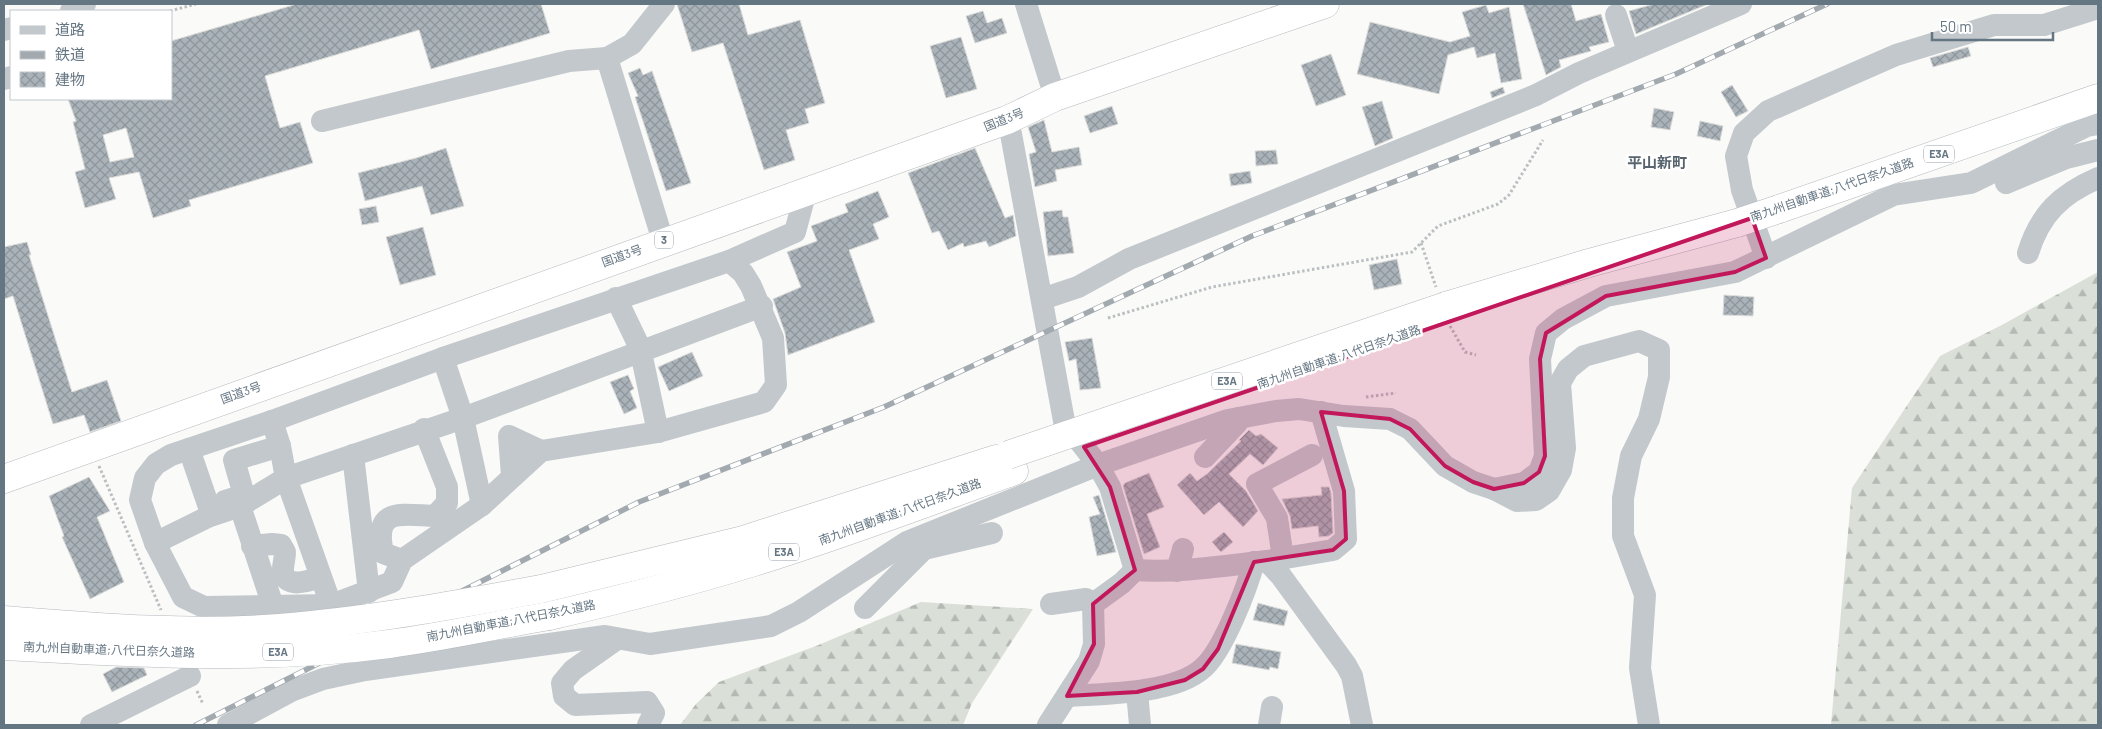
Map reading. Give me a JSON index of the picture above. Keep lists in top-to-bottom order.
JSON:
{
  "streets": {
    "highway": [
      "国道3号",
      "E3A",
      "南九州自動車道;八代日奈久道路",
      "3"
    ]
  },
  "districts": ["平山新町"],
  "legend": ["道路", "鉄道", "建物"],
  "scale_bar": "50 m"
}
